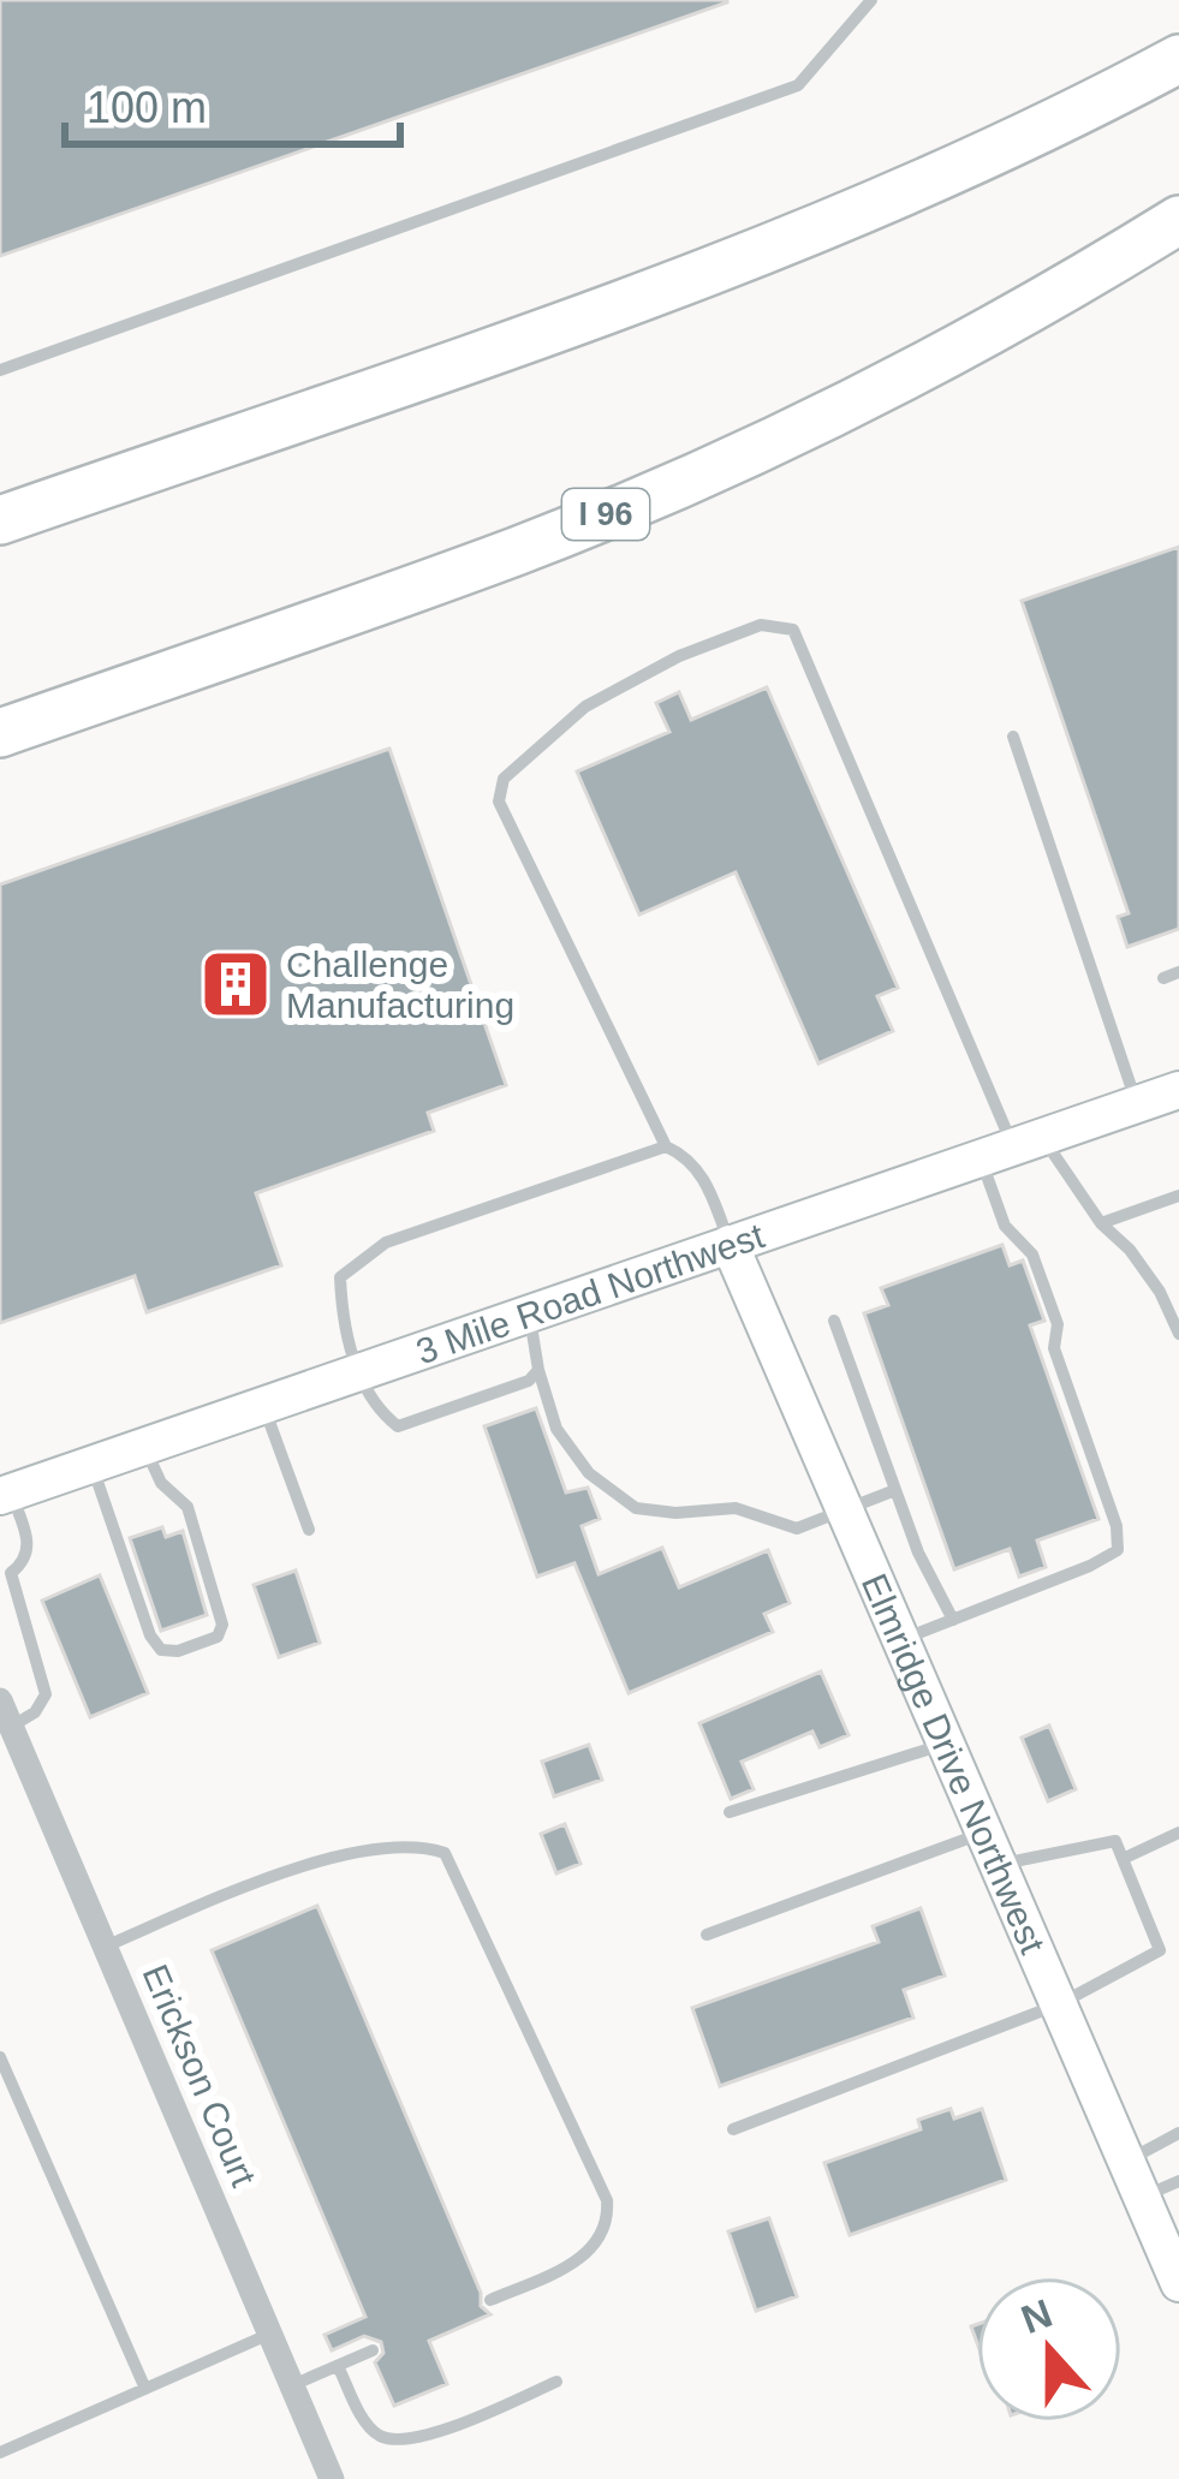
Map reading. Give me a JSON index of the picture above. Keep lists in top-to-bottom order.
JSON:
{
  "streets": {
    "highway": ["I 96"],
    "main road": ["3 Mile Road Northwest", "Elmridge Drive Northwest"],
    "street": ["Erickson Court"]
  },
  "crossings": [
    ["3 Mile Road Northwest", "Elmridge Drive Northwest"]
  ],
  "places": {
    "building": ["Challenge Manufacturing"]
  },
  "scale_bar": "100 m",
  "north": "top"
}
